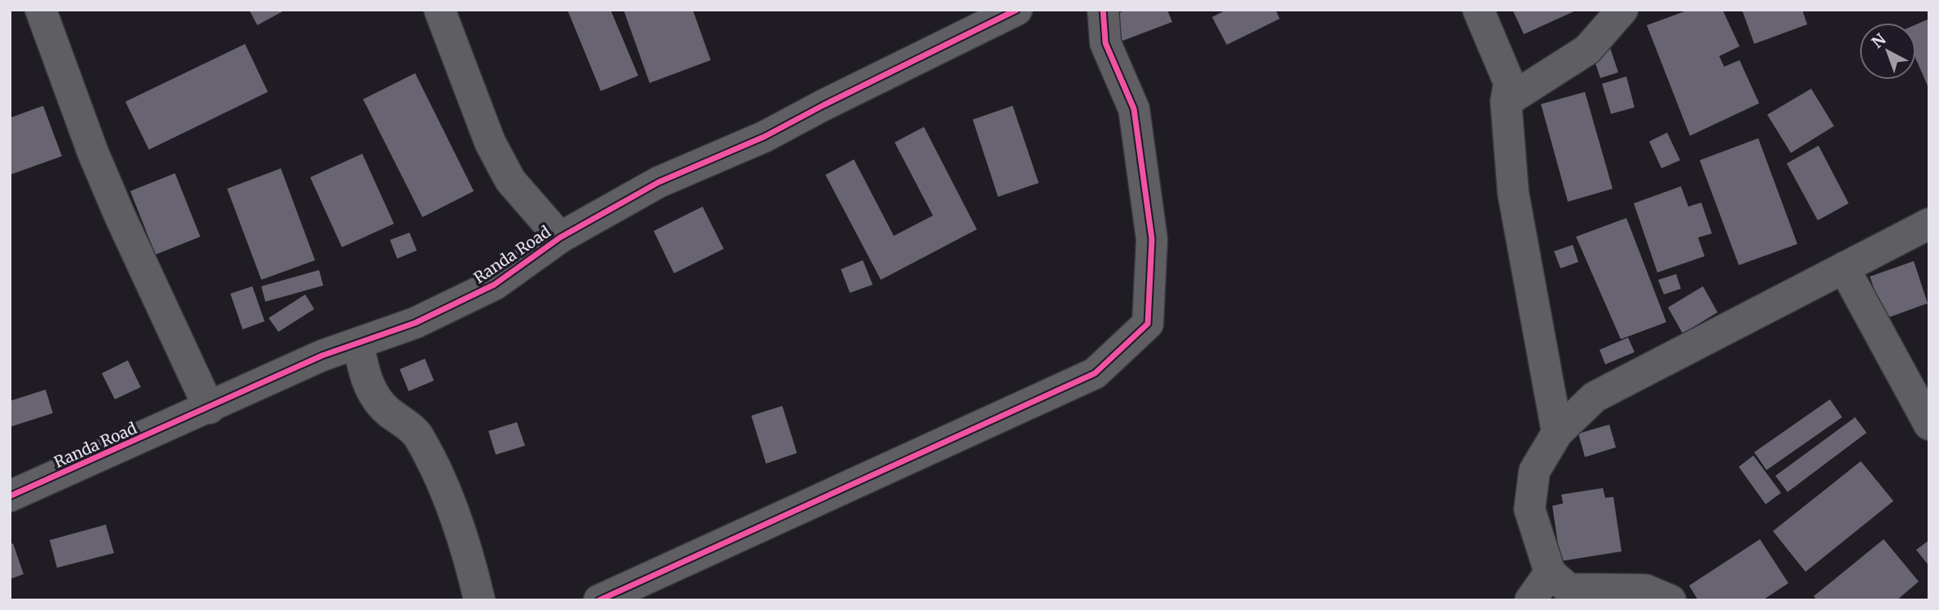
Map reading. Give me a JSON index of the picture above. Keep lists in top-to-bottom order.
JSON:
{
  "streets": {
    "street": ["Randa Road"]
  },
  "north": "top left"
}
